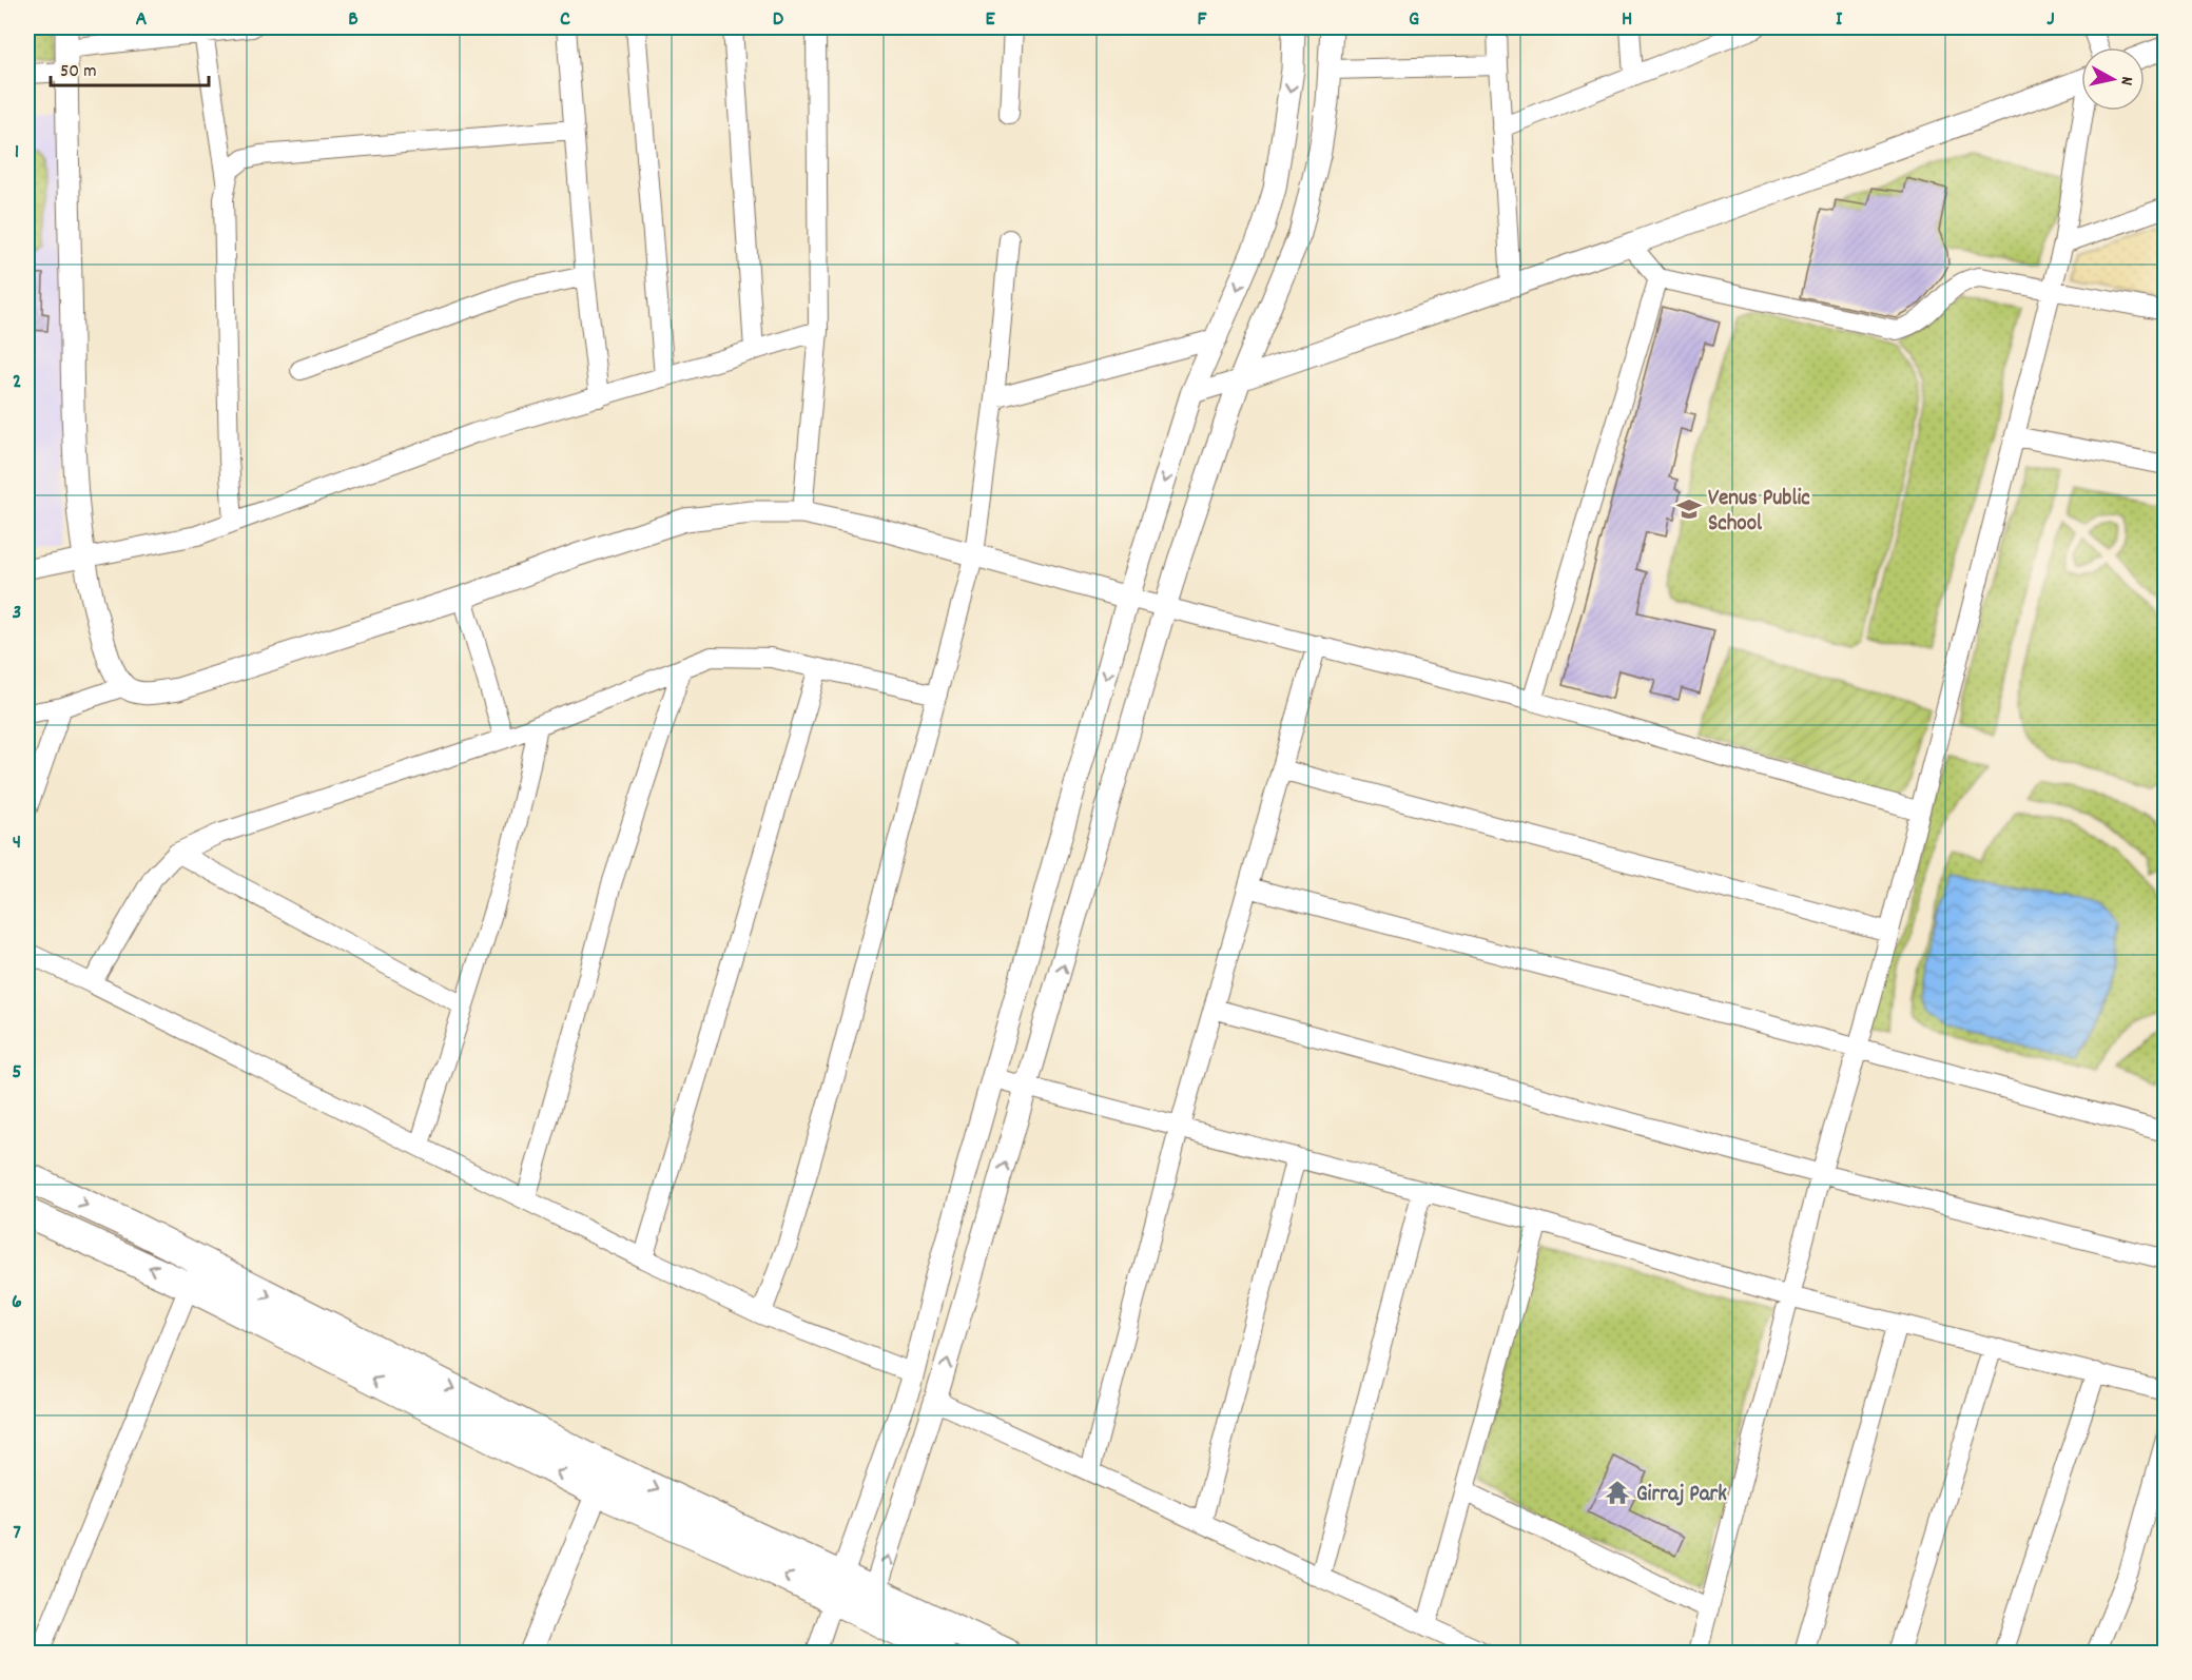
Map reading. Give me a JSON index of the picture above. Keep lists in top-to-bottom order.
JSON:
{
  "places": {
    "school or university": ["Venus Public School"],
    "temple": ["Girraj Park"]
  },
  "scale_bar": "50 m",
  "north": "right",
  "grid": {
    "columns": [
      "A",
      "B",
      "C",
      "D",
      "E",
      "F",
      "G",
      "H",
      "I",
      "J"
    ],
    "rows": [
      "1",
      "2",
      "3",
      "4",
      "5",
      "6",
      "7"
    ]
  }
}
